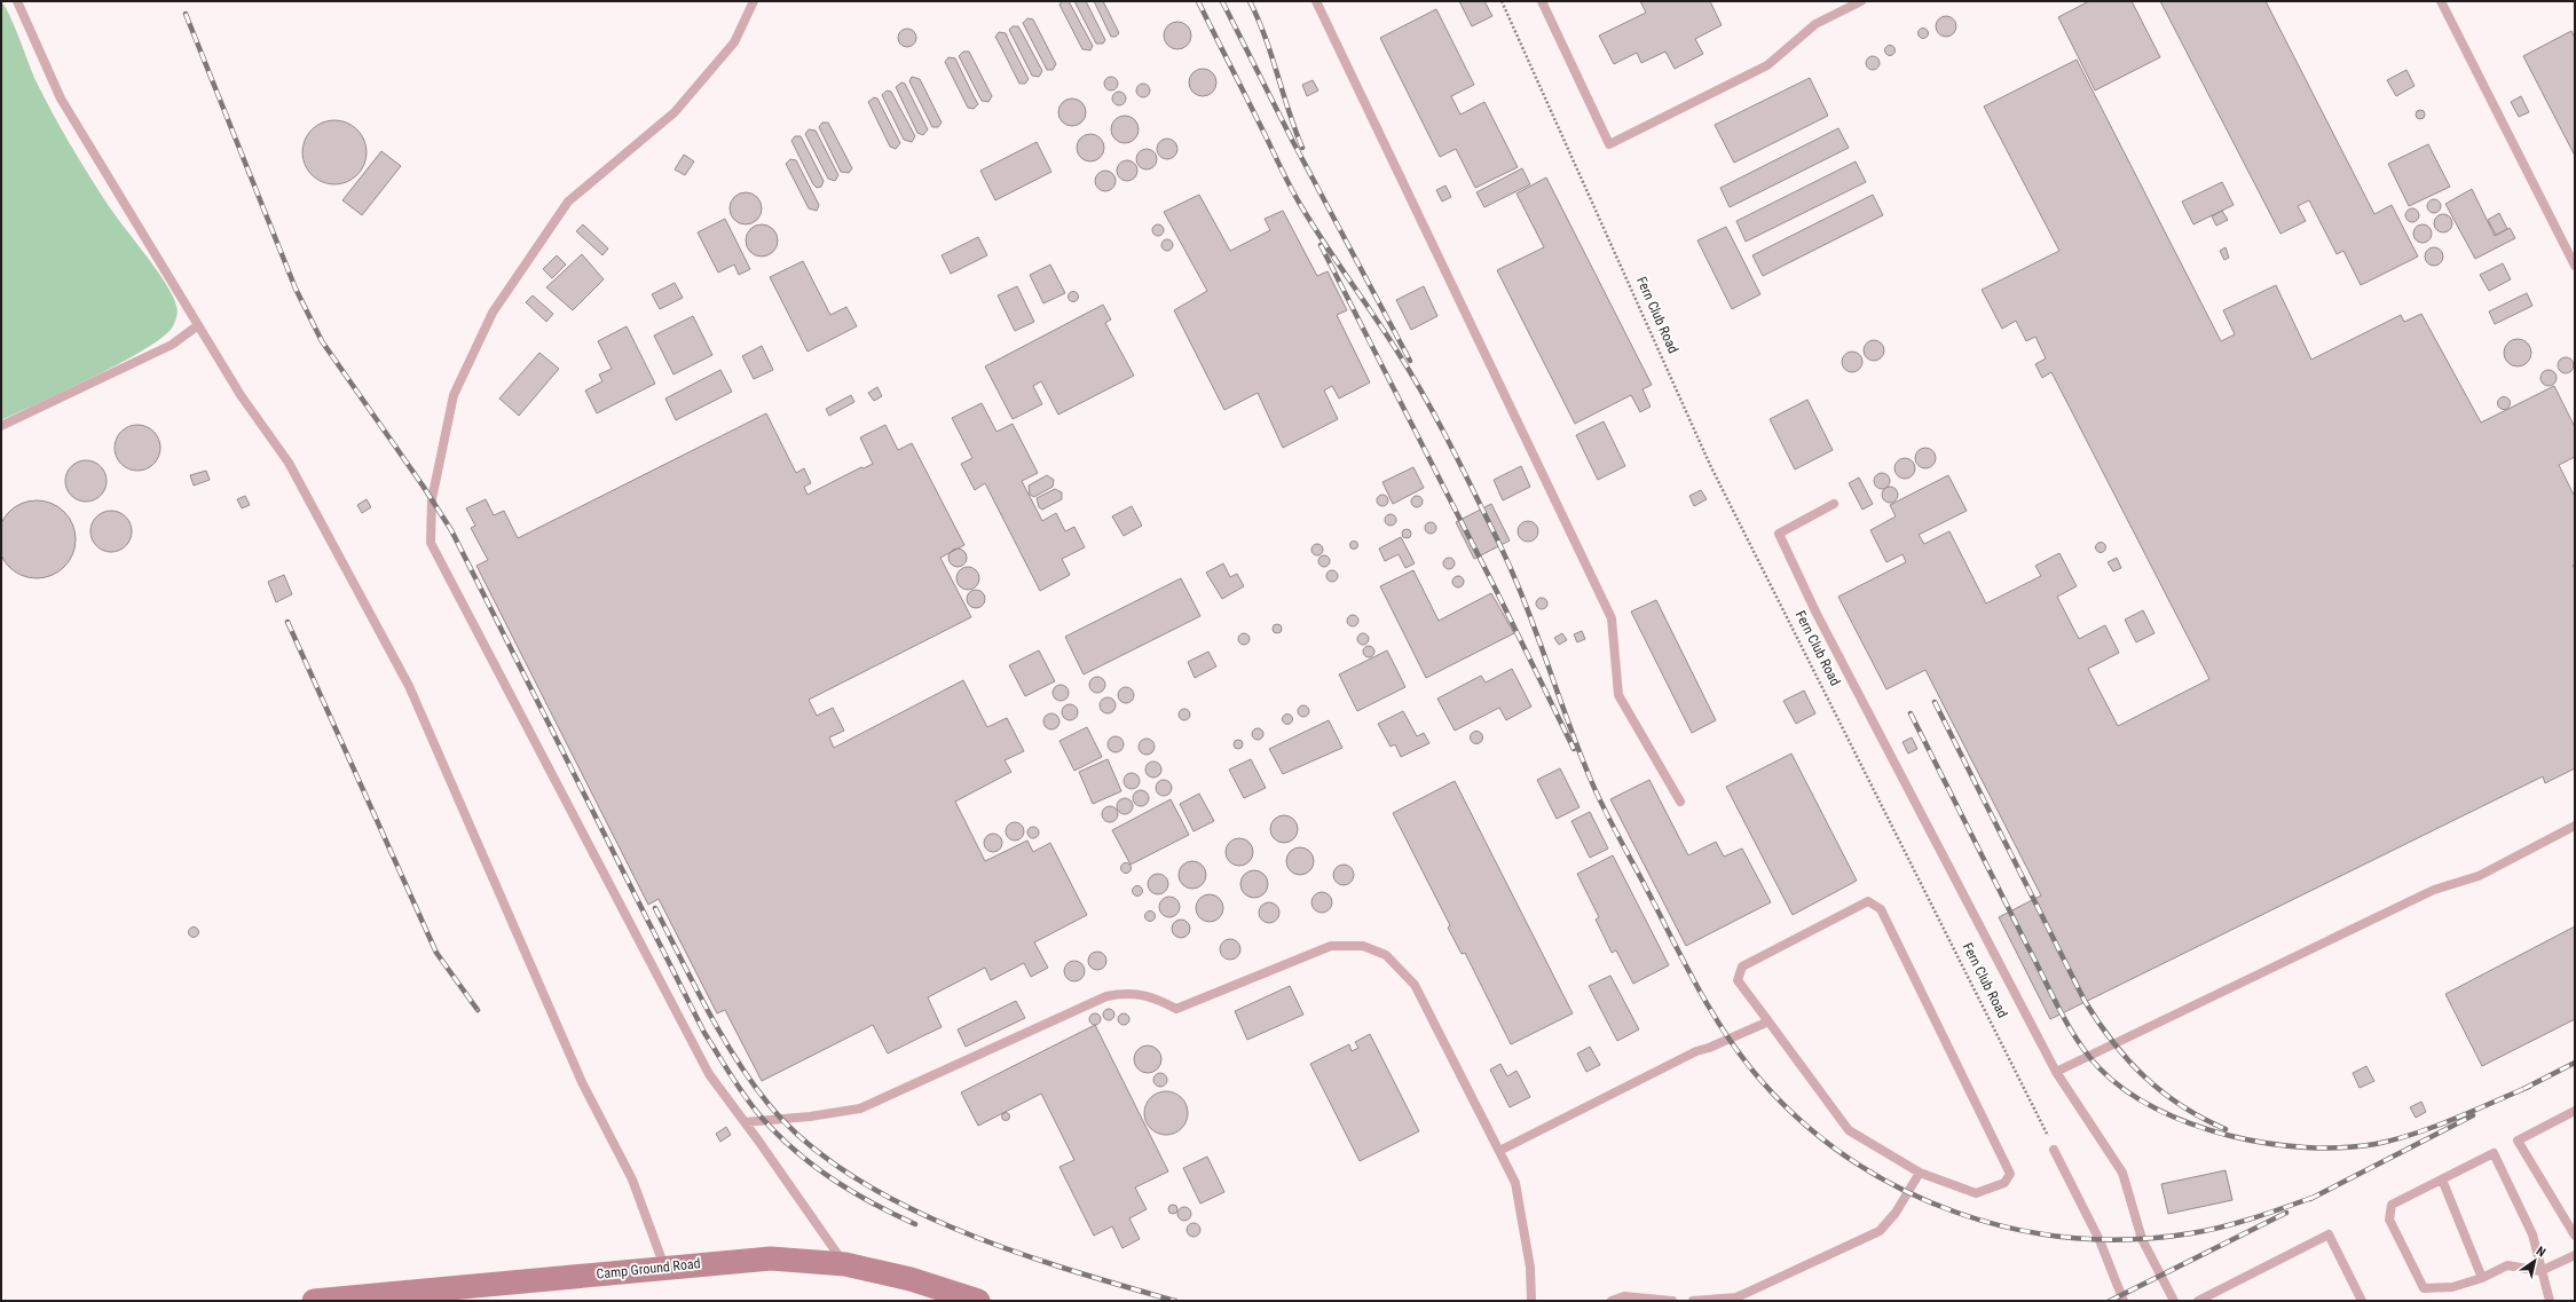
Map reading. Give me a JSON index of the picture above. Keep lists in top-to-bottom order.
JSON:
{
  "streets": {
    "street": ["Camp Ground Road"],
    "path": ["Fern Club Road"]
  },
  "north": "top right"
}
